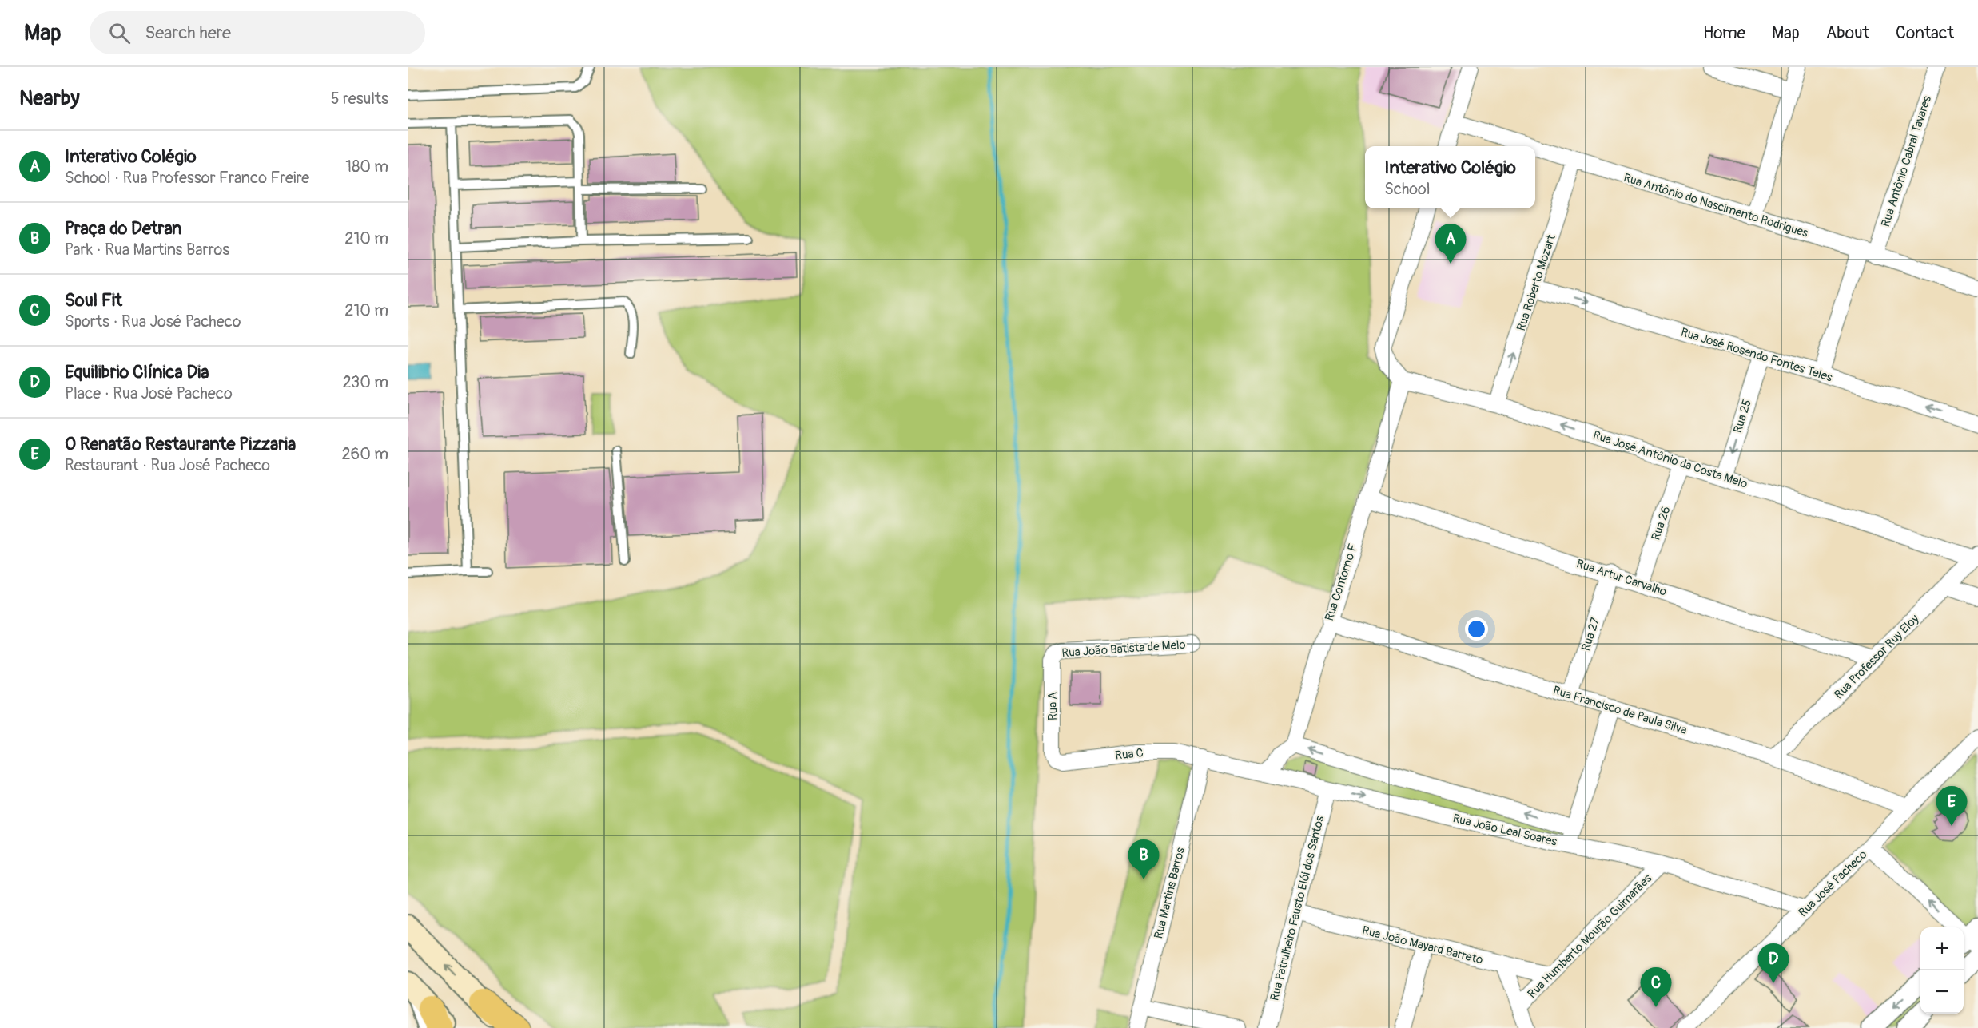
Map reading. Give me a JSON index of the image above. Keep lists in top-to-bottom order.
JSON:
{
  "streets": {
    "street": [
      "Rua Antônio Cabral Tavares",
      "Rua Antônio do Nascimento Rodrigues",
      "Rua Roberto Mozart",
      "Rua José Rosendo Fontes Teles",
      "Rua 25",
      "Rua José Antônio da Costa Melo",
      "Rua 26",
      "Rua Artur Carvalho",
      "Rua Contorno F",
      "Rua 27",
      "Rua João Batista de Melo",
      "Rua Professor Ruy Eloy",
      "Rua A",
      "Rua Francisco de Paula Silva",
      "Rua C",
      "Rua João Leal Soares",
      "Rua José Pacheco",
      "Rua Martins Barros",
      "Rua Patrulheiro Fausto Elói dos Santos",
      "Rua Humberto Mourão Guimarães",
      "Rua João Mayard Barreto"
    ]
  },
  "crossings": [
    ["Rua Antônio Cabral Tavares", "Rua Antônio do Nascimento Rodrigues"],
    ["Rua Antônio do Nascimento Rodrigues", "Rua Roberto Mozart"],
    ["Rua Roberto Mozart", "Rua José Rosendo Fontes Teles"],
    ["Rua Roberto Mozart", "Rua José Antônio da Costa Melo"],
    ["Rua José Rosendo Fontes Teles", "Rua 25"],
    ["Rua 25", "Rua José Antônio da Costa Melo"],
    ["Rua José Antônio da Costa Melo", "Rua 26"],
    ["Rua José Antônio da Costa Melo", "Rua Contorno F"],
    ["Rua José Antônio da Costa Melo", "Rua Professor Ruy Eloy"],
    ["Rua 26", "Rua Artur Carvalho"],
    ["Rua Artur Carvalho", "Rua Contorno F"],
    ["Rua Artur Carvalho", "Rua 27"],
    ["Rua Artur Carvalho", "Rua Professor Ruy Eloy"],
    ["Rua Contorno F", "Rua Francisco de Paula Silva"],
    ["Rua Contorno F", "Rua João Leal Soares"],
    ["Rua 27", "Rua Francisco de Paula Silva"],
    ["Rua João Batista de Melo", "Rua A"],
    ["Rua Professor Ruy Eloy", "Rua Francisco de Paula Silva"],
    ["Rua A", "Rua C"],
    ["Rua Francisco de Paula Silva", "Rua José Pacheco"],
    ["Rua C", "Rua João Leal Soares"],
    ["Rua C", "Rua Martins Barros"],
    ["Rua João Leal Soares", "Rua José Pacheco"],
    ["Rua João Leal Soares", "Rua Martins Barros"],
    ["Rua João Leal Soares", "Rua Patrulheiro Fausto Elói dos Santos"],
    ["Rua João Leal Soares", "Rua Humberto Mourão Guimarães"],
    ["Rua Patrulheiro Fausto Elói dos Santos", "Rua João Mayard Barreto"],
    ["Rua Humberto Mourão Guimarães", "Rua João Mayard Barreto"]
  ],
  "one_way": ["Rua 25"],
  "page": {
    "header": "Map",
    "search": "Search here",
    "nav": [
      "Home",
      "Map",
      "About",
      "Contact"
    ],
    "heading": ["Nearby", "5 results"],
    "list": [
      {
        "mark": "A",
        "name": "Interativo Colégio",
        "note": "School · Rua Professor Franco Freire",
        "value": "180 m"
      },
      {
        "mark": "B",
        "name": "Praça do Detran",
        "note": "Park · Rua Martins Barros",
        "value": "210 m"
      },
      {
        "mark": "C",
        "name": "Soul Fit",
        "note": "Sports · Rua José Pacheco",
        "value": "210 m"
      },
      {
        "mark": "D",
        "name": "Equilibrio Clínica Dia",
        "note": "Place · Rua José Pacheco",
        "value": "230 m"
      },
      {
        "mark": "E",
        "name": "O Renatão Restaurante Pizzaria",
        "note": "Restaurant · Rua José Pacheco",
        "value": "260 m"
      }
    ],
    "popup": ["Interativo Colégio", "School"],
    "pins": [
      "A",
      "E",
      "B",
      "D",
      "C"
    ],
    "map_buttons": ["+", "−"]
  }
}
